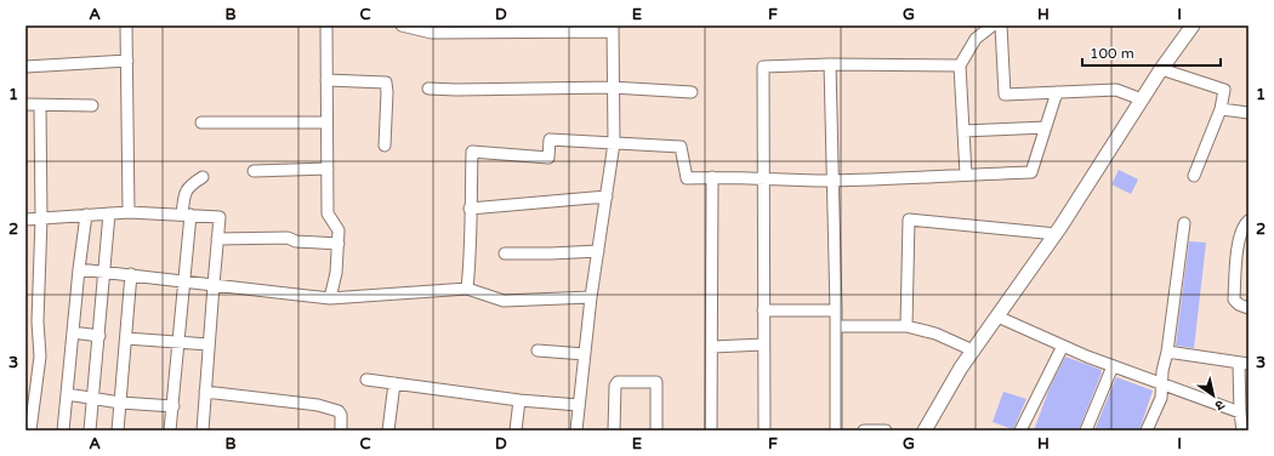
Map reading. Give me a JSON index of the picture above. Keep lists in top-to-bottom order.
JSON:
{
  "scale_bar": "100 m",
  "north": "bottom right",
  "grid": {
    "columns": [
      "A",
      "B",
      "C",
      "D",
      "E",
      "F",
      "G",
      "H",
      "I"
    ],
    "rows": ["1", "2", "3"]
  }
}
